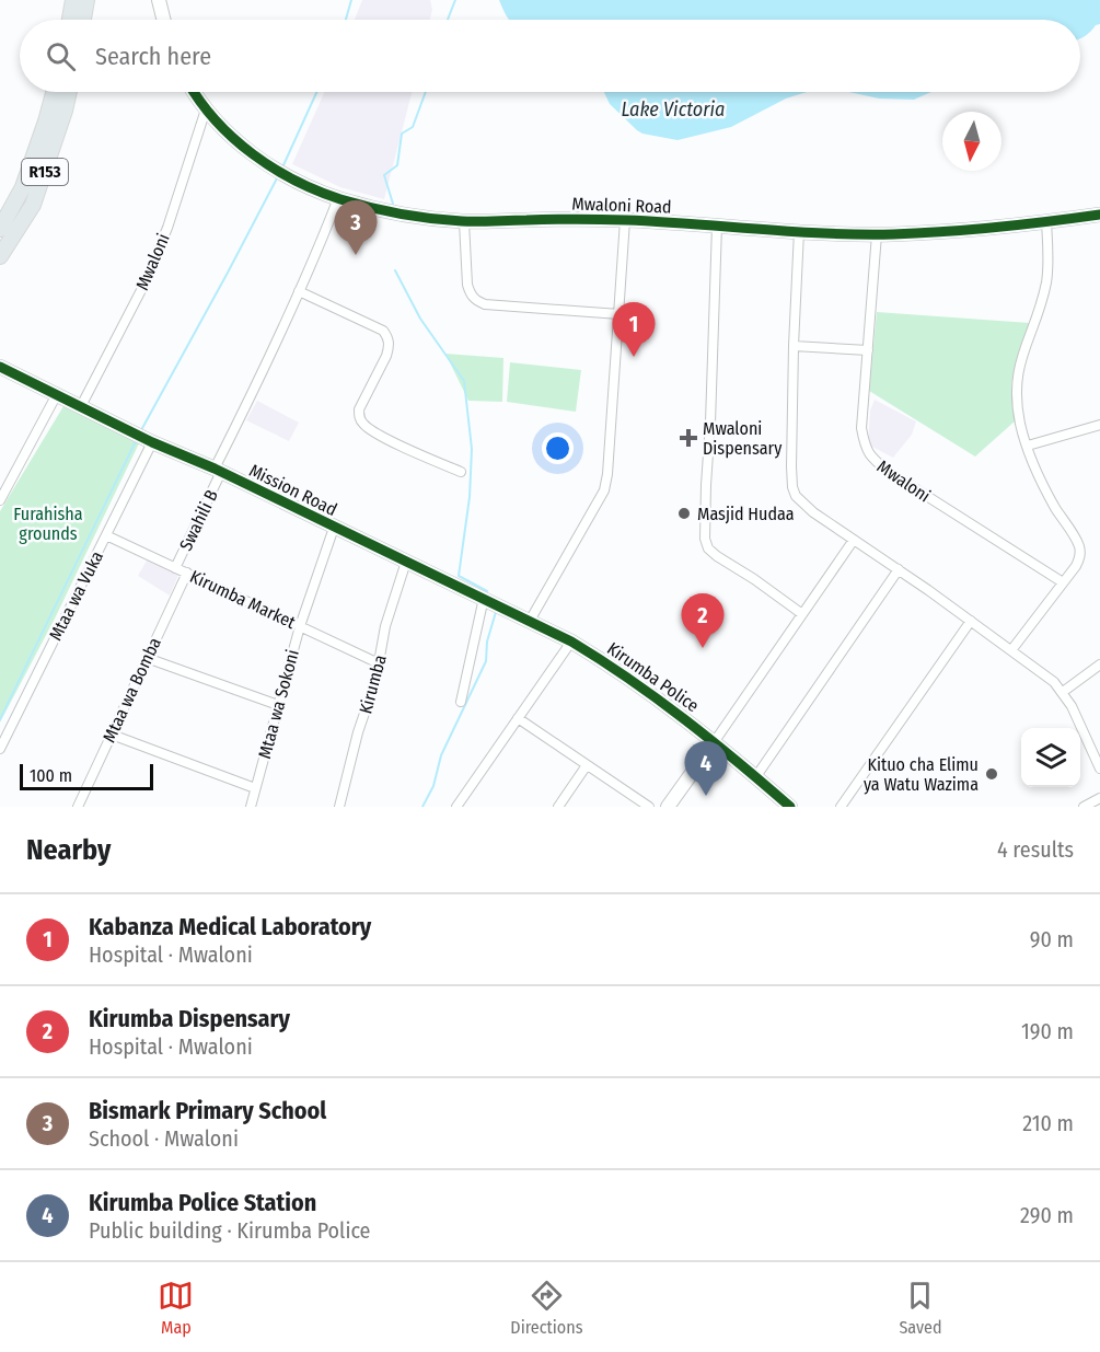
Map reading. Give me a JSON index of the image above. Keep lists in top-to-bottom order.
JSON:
{
  "streets": {
    "main road": ["R153"],
    "street": [
      "Mwaloni Road",
      "Mwaloni",
      "Mission Road",
      "Swahili B",
      "Mtaa wa Vuka",
      "Kirumba Market",
      "Kirumba Police",
      "Kirumba",
      "Mtaa wa Bomba",
      "Mtaa wa Sokoni"
    ]
  },
  "crossings": [
    ["Mwaloni Road", "Mwaloni"],
    ["Mwaloni", "Mission Road"],
    ["Mission Road", "Swahili B"],
    ["Mission Road", "Mtaa wa Vuka"],
    ["Mission Road", "Kirumba Police"],
    ["Mission Road", "Kirumba"],
    ["Mission Road", "Mtaa wa Sokoni"],
    ["Swahili B", "Kirumba Market"],
    ["Mtaa wa Vuka", "Kirumba Market"],
    ["Kirumba Market", "Kirumba"],
    ["Kirumba Market", "Mtaa wa Bomba"],
    ["Kirumba Market", "Mtaa wa Sokoni"]
  ],
  "water": ["Lake Victoria"],
  "parks": ["Furahisha grounds"],
  "places": {
    "health": ["Mwaloni Dispensary"],
    "other": ["Masjid Hudaa", "Kituo cha Elimu ya Watu Wazima"]
  },
  "scale_bar": "100 m",
  "north": "bottom",
  "page": {
    "search": "Search here",
    "pins": [
      "3",
      "1",
      "2",
      "4"
    ],
    "scale": "100 m",
    "heading": ["Nearby", "4 results"],
    "list": [
      {
        "mark": "1",
        "name": "Kabanza Medical Laboratory",
        "note": "Hospital · Mwaloni",
        "value": "90 m"
      },
      {
        "mark": "2",
        "name": "Kirumba Dispensary",
        "note": "Hospital · Mwaloni",
        "value": "190 m"
      },
      {
        "mark": "3",
        "name": "Bismark Primary School",
        "note": "School · Mwaloni",
        "value": "210 m"
      },
      {
        "mark": "4",
        "name": "Kirumba Police Station",
        "note": "Public building · Kirumba Police",
        "value": "290 m"
      }
    ],
    "nav": ["Map", "Directions", "Saved"]
  }
}
